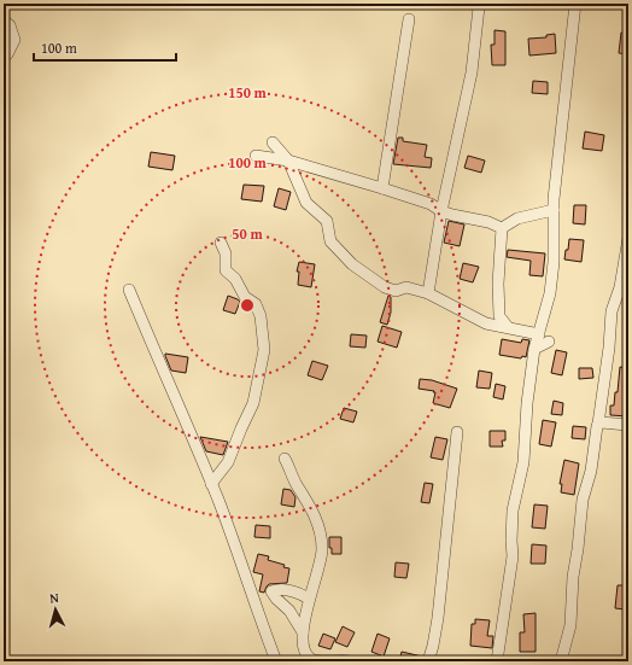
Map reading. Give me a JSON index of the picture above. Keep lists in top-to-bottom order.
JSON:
{
  "scale_bar": "100 m",
  "north": "top",
  "rings": ["150 m", "100 m", "50 m"]
}
